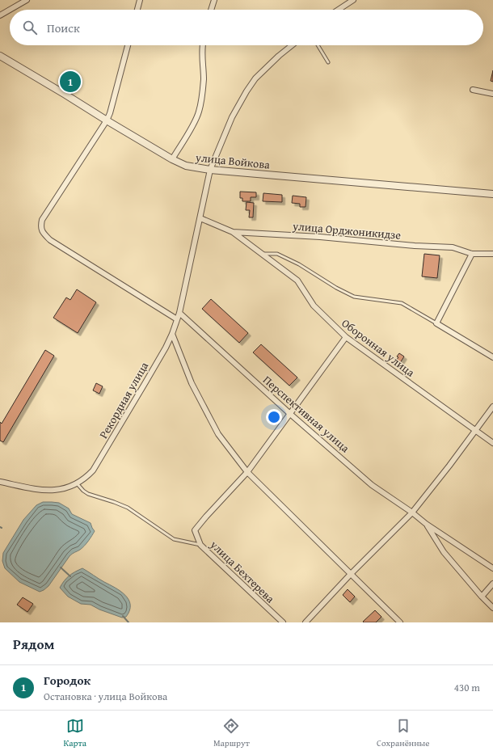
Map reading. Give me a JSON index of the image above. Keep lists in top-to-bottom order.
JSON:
{
  "streets": {
    "street": [
      "улица Войкова",
      "улица Орджоникидзе",
      "Оборонная улица",
      "Рекордная улица",
      "Перспективная улица",
      "улица Бехтерева"
    ]
  },
  "crossings": [
    ["улица Войкова", "Рекордная улица"],
    ["улица Орджоникидзе", "Оборонная улица"],
    ["улица Орджоникидзе", "Рекордная улица"],
    ["Рекордная улица", "Перспективная улица"]
  ],
  "page": {
    "search": "Поиск",
    "pins": "1",
    "heading": "Рядом",
    "list": [
      {
        "mark": "1",
        "name": "Городок",
        "note": "Остановка · улица Войкова",
        "value": "430 m"
      }
    ],
    "nav": ["Карта", "Маршрут", "Сохранённые"]
  }
}
